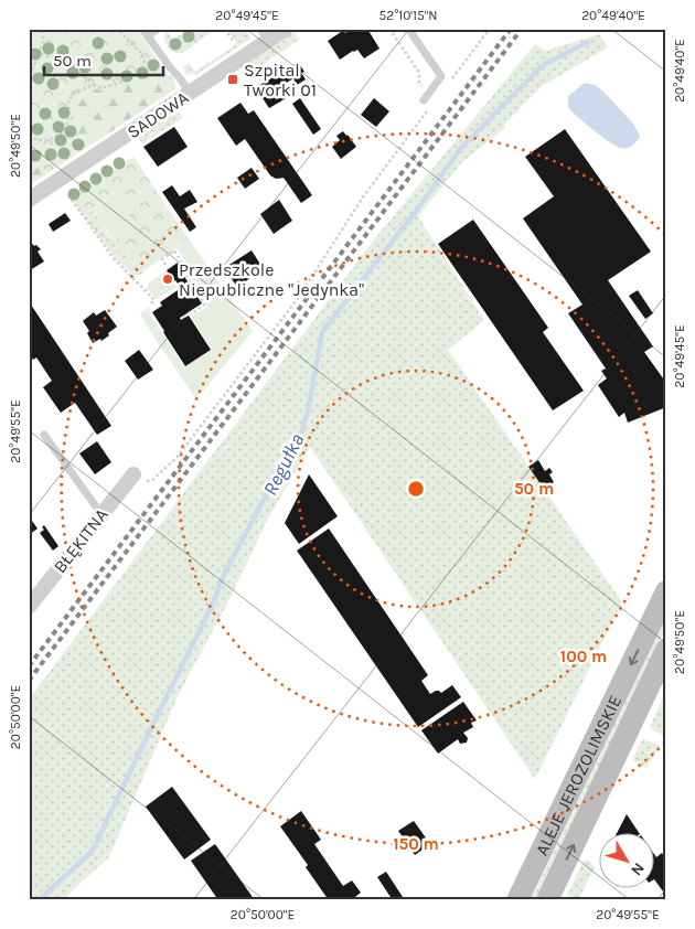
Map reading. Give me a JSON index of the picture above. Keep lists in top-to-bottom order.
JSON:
{
  "streets": {
    "main road": ["ALEJE JEROZOLIMSKIE"],
    "street": ["SADOWA", "BŁĘKITNA"]
  },
  "water": ["Regułka"],
  "places": {
    "transit": ["Szpital Tworki 01"],
    "other": ["Przedszkole Niepubliczne \"Jedynka\""]
  },
  "scale_bar": "50 m",
  "north": "bottom right",
  "coordinates": [
    "20°49'45\"E",
    "52°10'15\"N",
    "20°49'40\"E",
    "20°49'50\"E",
    "20°49'55\"E",
    "20°50'00\"E"
  ],
  "rings": ["50 m", "100 m", "150 m"]
}
